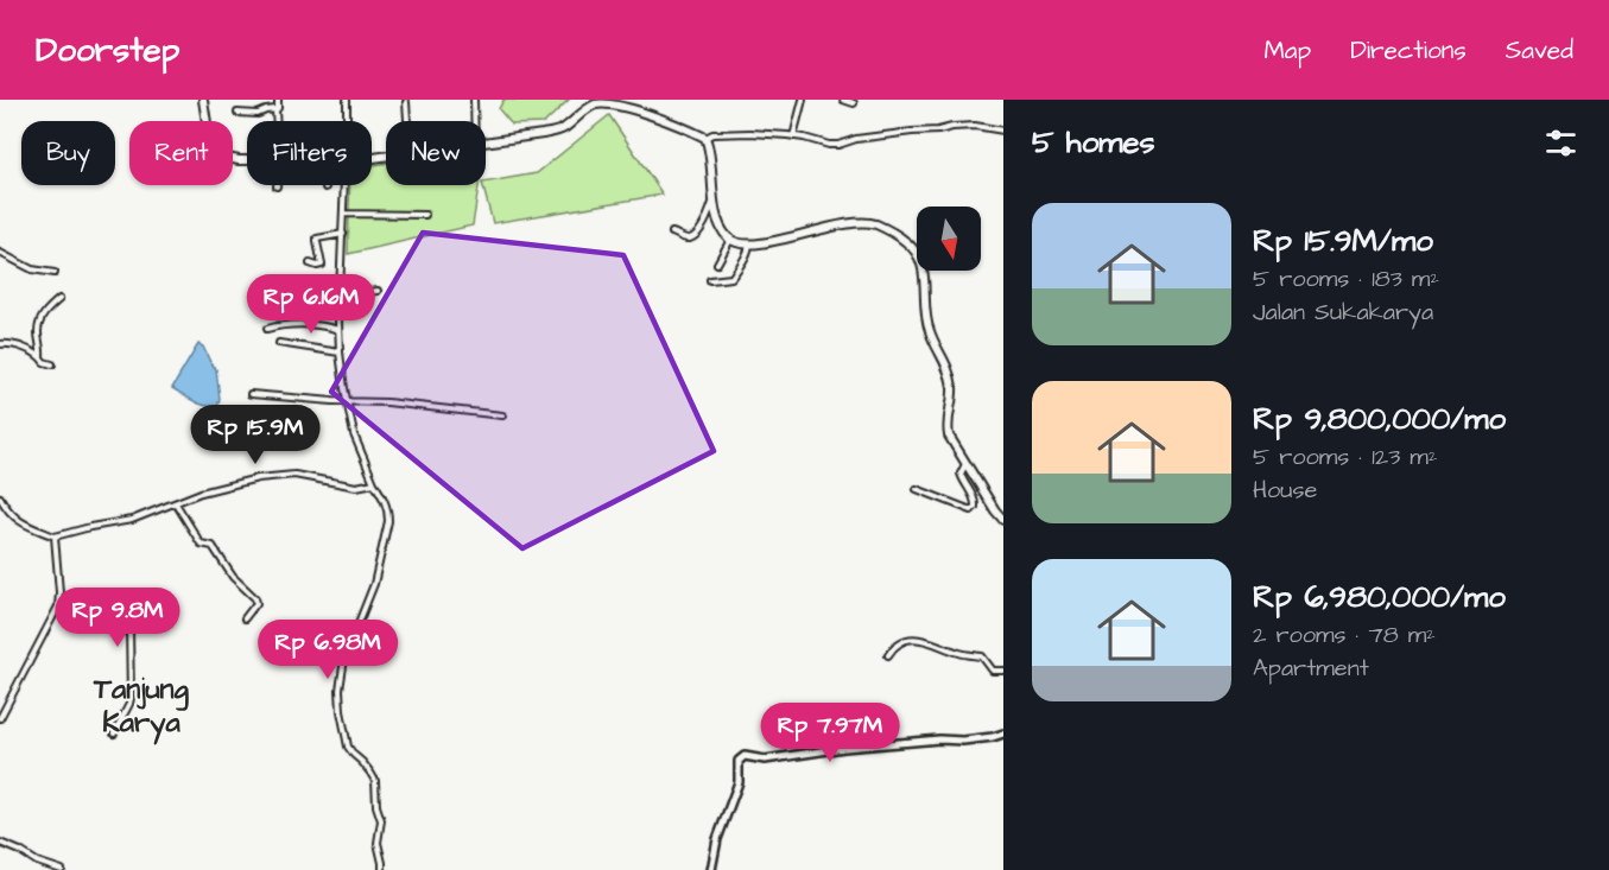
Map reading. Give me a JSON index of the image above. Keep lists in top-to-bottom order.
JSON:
{
  "districts": ["Tanjung Karya"],
  "north": "bottom",
  "page": {
    "header": "Doorstep",
    "nav": ["Map", "Directions", "Saved"],
    "heading": "5 homes",
    "chip": [
      "Buy",
      "Rent",
      "Filters",
      "New"
    ],
    "list": [
      {
        "name": "Rp 15.9M/mo",
        "note": "5 rooms · 183 m² · Jalan Sukakarya"
      },
      {
        "name": "Rp 9,800,000/mo",
        "note": "5 rooms · 123 m² · House"
      },
      {
        "name": "Rp 6,980,000/mo",
        "note": "2 rooms · 78 m² · Apartment"
      }
    ],
    "price": [
      "Rp 6.16M",
      "Rp 15.9M",
      "Rp 9.8M",
      "Rp 6.98M",
      "Rp 7.97M"
    ]
  }
}
